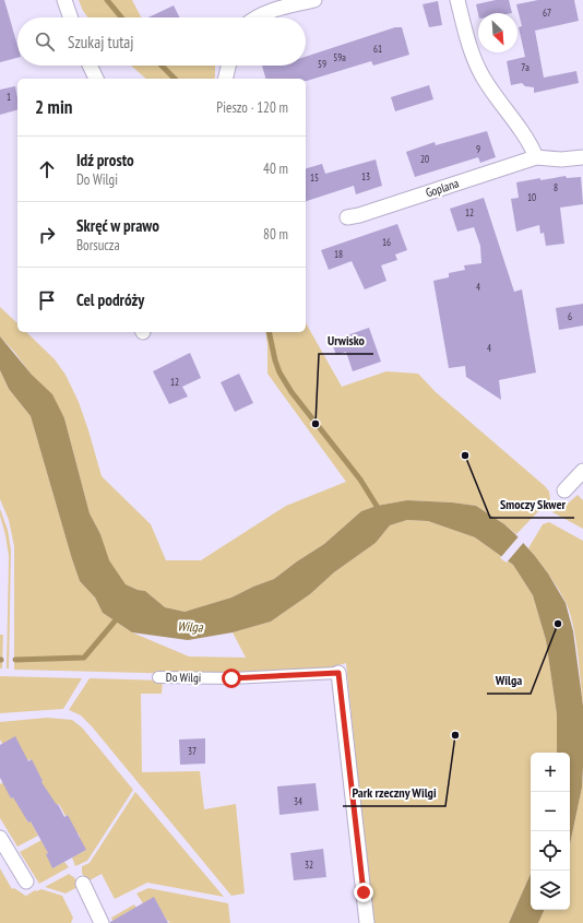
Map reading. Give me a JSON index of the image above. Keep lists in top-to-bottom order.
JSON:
{
  "streets": {
    "street": ["Goplana", "Do Wilgi"]
  },
  "water": ["Wilga"],
  "places": [
    "Urwisko",
    "Smoczy Skwer",
    "Wilga",
    "Park rzeczny Wilgi"
  ],
  "house_numbers": [
    "67",
    "61",
    "59a",
    "59",
    "7a",
    "1",
    "9",
    "20",
    "13",
    "15",
    "8",
    "10",
    "12",
    "16",
    "18",
    "4",
    "6",
    "4",
    "12",
    "37",
    "34",
    "32"
  ],
  "north": "bottom right",
  "page": {
    "search": "Szukaj tutaj",
    "heading": ["2 min", "Pieszo · 120 m"],
    "list": [
      ["Idź prosto", "Do Wilgi", "40 m"],
      ["Skręć w prawo", "Borsucza", "80 m"],
      "Cel podróży"
    ],
    "map_buttons": ["+", "−"]
  }
}
